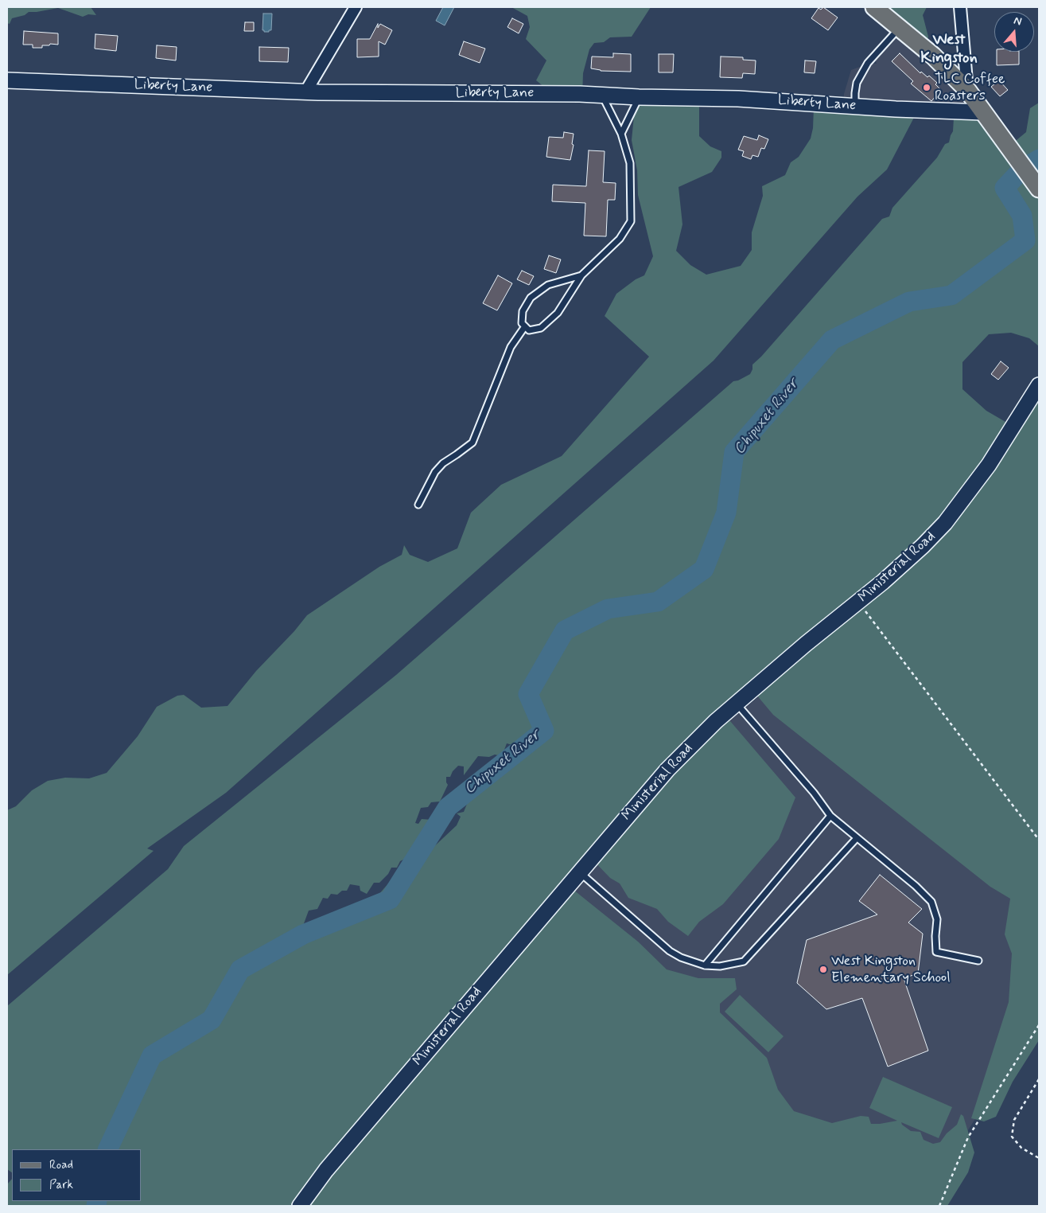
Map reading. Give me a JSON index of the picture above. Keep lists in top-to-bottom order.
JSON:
{
  "streets": {
    "main road": ["Liberty Lane", "Ministerial Road"]
  },
  "districts": ["West Kingston"],
  "water": ["Chipuxet River"],
  "places": ["TLC Coffee Roasters", "West Kingston Elementary School"],
  "legend": ["Road", "Park"],
  "north": "top"
}
